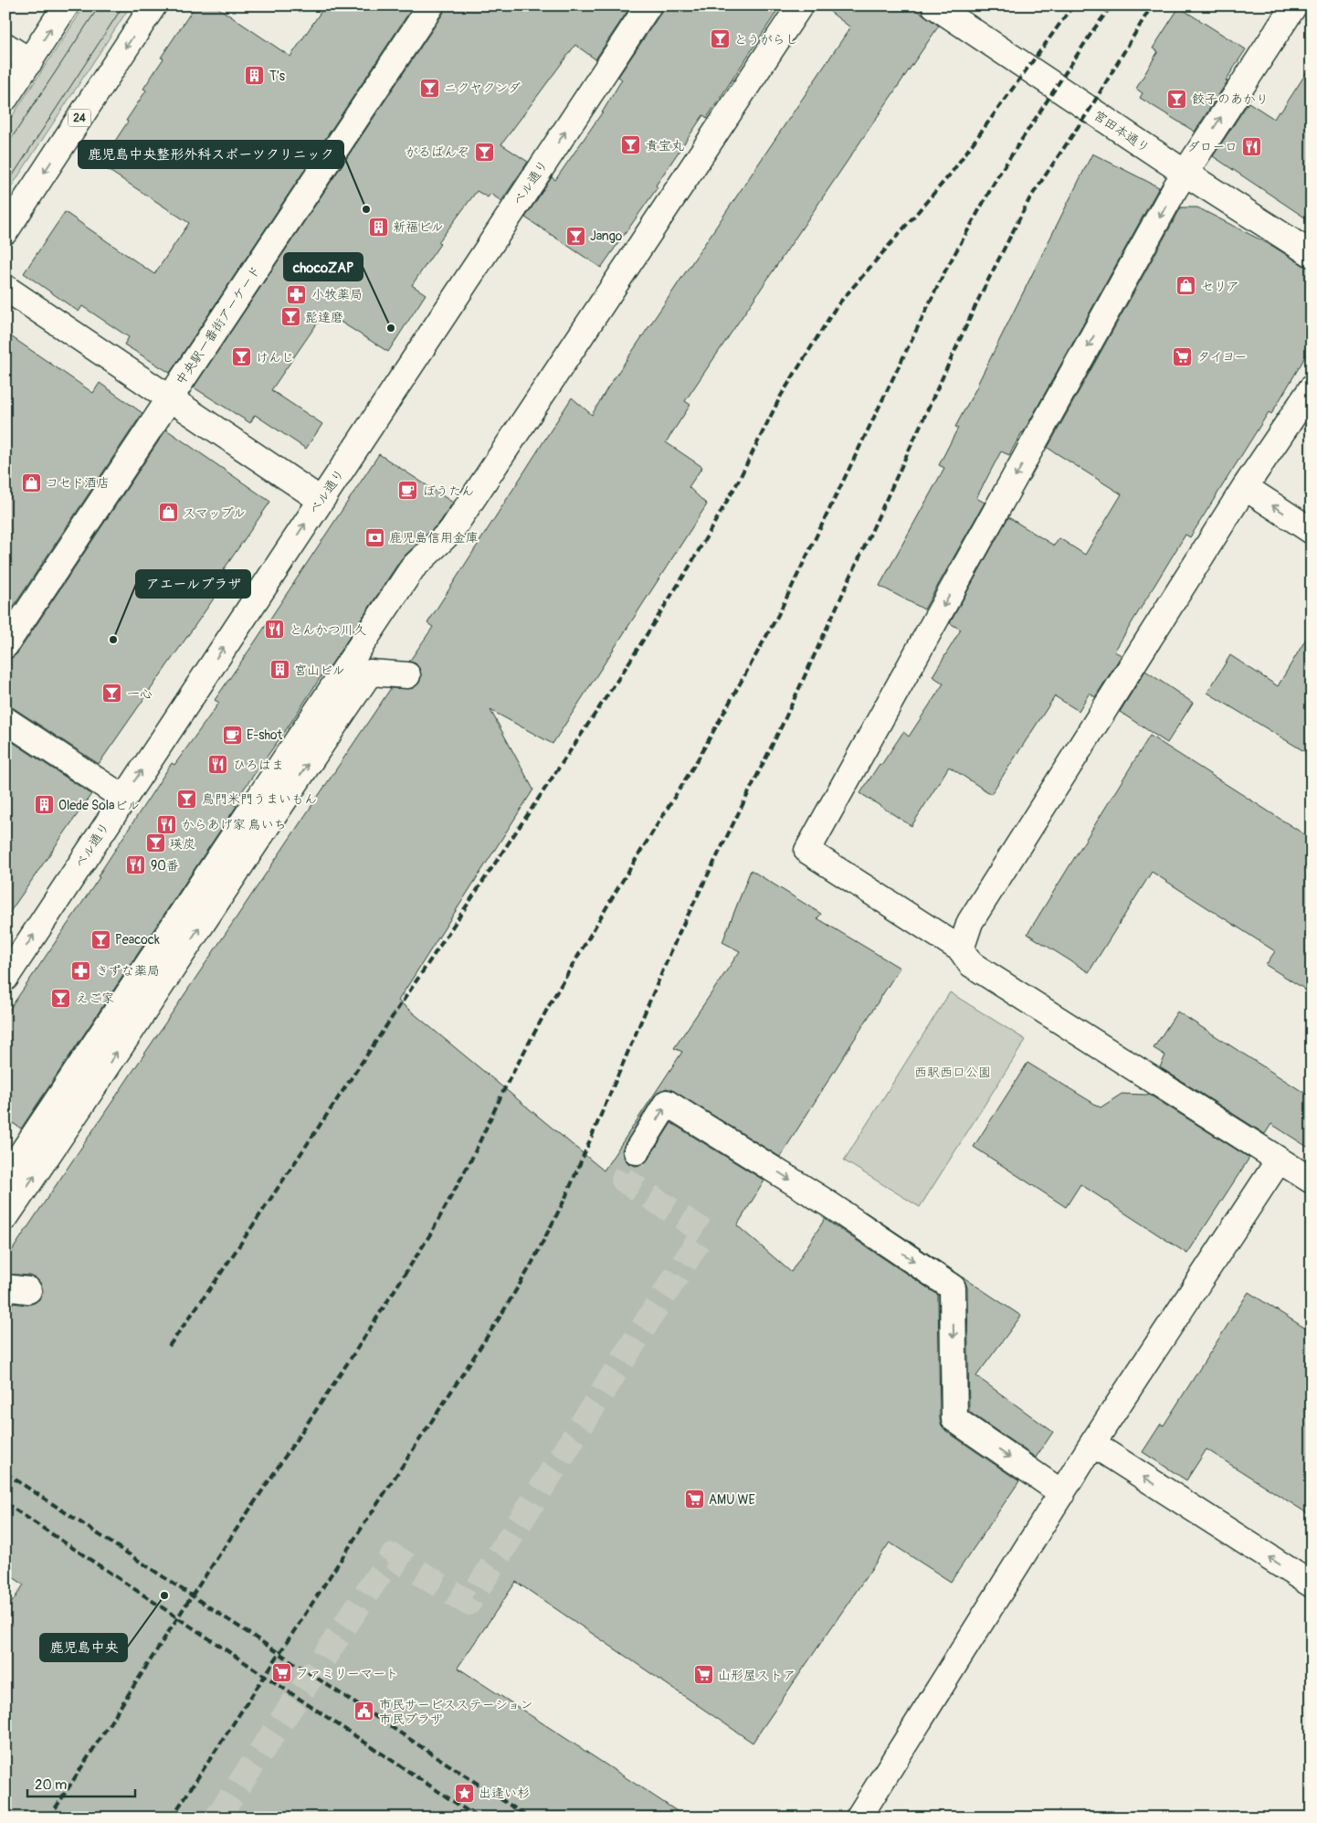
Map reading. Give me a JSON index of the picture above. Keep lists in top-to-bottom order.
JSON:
{
  "streets": {
    "street": [
      "24",
      "宮田本通り",
      "ベル通り",
      "中央駅一番街アーケード"
    ]
  },
  "parks": ["西駅西口公園"],
  "places": {
    "bar": [
      "とうがらし",
      "ニクヤクンダ",
      "餃子のあかり",
      "貴宝丸",
      "がるばんぞ",
      "Jango",
      "髭達磨",
      "けんじ",
      "一心",
      "鳥門米門うまいもん",
      "瑛炭",
      "Peacock",
      "えご家"
    ],
    "building": [
      "T’s",
      "新福ビル",
      "宮山ビル",
      "Olede Solaビル"
    ],
    "restaurant": [
      "ダローロ",
      "とんかつ川久",
      "ひろはま",
      "からあげ家 鳥いち",
      "90番"
    ],
    "other": [
      "鹿児島中央整形外科スポーツクリニック",
      "chocoZAP",
      "アエールプラザ",
      "鹿児島中央"
    ],
    "shop": ["セリア", "コセド酒店", "スマップル"],
    "pharmacy": ["小牧薬局", "きずな薬局"],
    "supermarket": [
      "タイヨー",
      "AMU WE",
      "ファミリーマート",
      "山形屋ストア"
    ],
    "cafe": ["ぼうたん", "E-shot"],
    "bank": ["鹿児島信用金庫"],
    "public building": ["市民サービスステーション 市民プラザ"],
    "place": ["出逢い杉"]
  },
  "scale_bar": "20 m"
}
